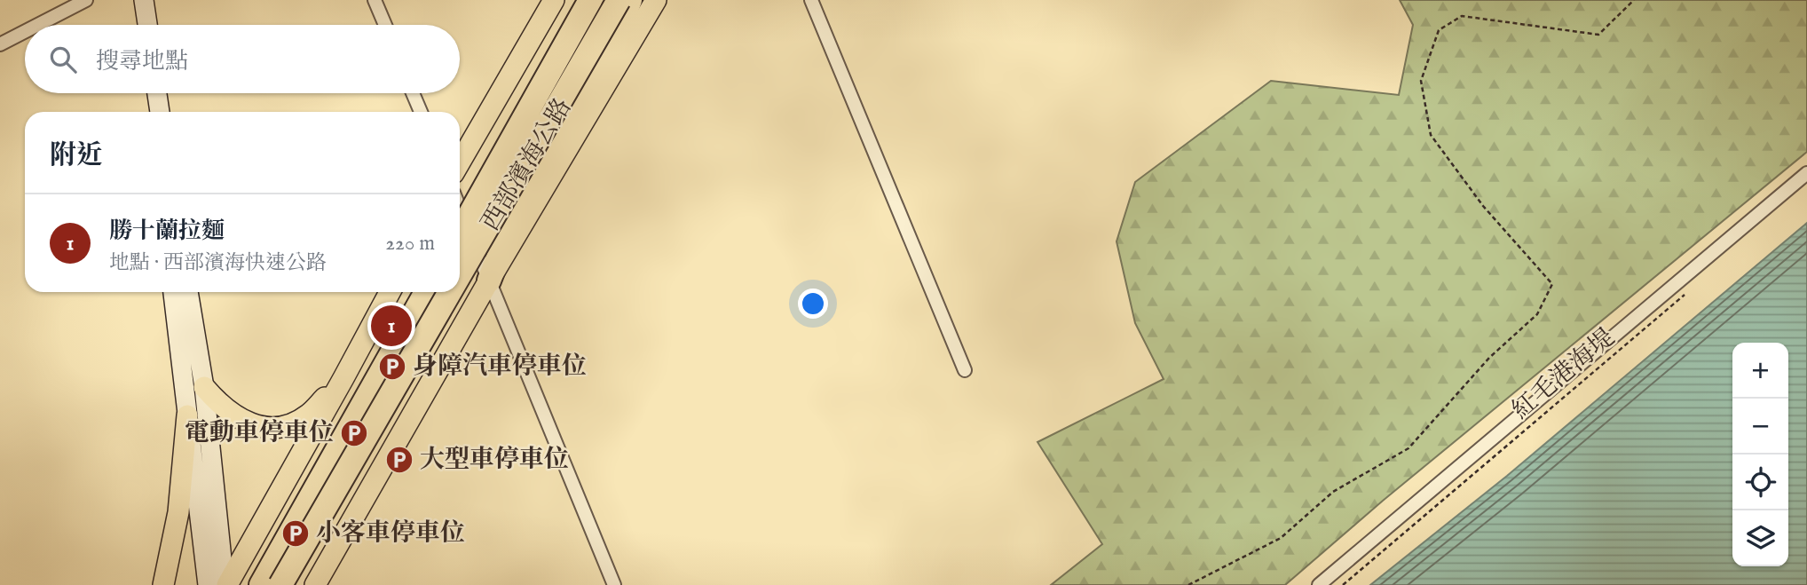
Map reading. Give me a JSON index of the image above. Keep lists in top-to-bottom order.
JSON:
{
  "streets": {
    "main road": ["西部濱海公路"],
    "path": ["紅毛港海堤"]
  },
  "places": {
    "parking": [
      "身障汽車停車位",
      "電動車停車位",
      "大型車停車位",
      "小客車停車位"
    ]
  },
  "page": {
    "search": "搜尋地點",
    "heading": "附近",
    "list": [
      {
        "mark": "1",
        "name": "勝十蘭拉麵",
        "note": "地點 · 西部濱海快速公路",
        "value": "220 m"
      }
    ],
    "pins": "1",
    "map_buttons": ["+", "−"]
  }
}
